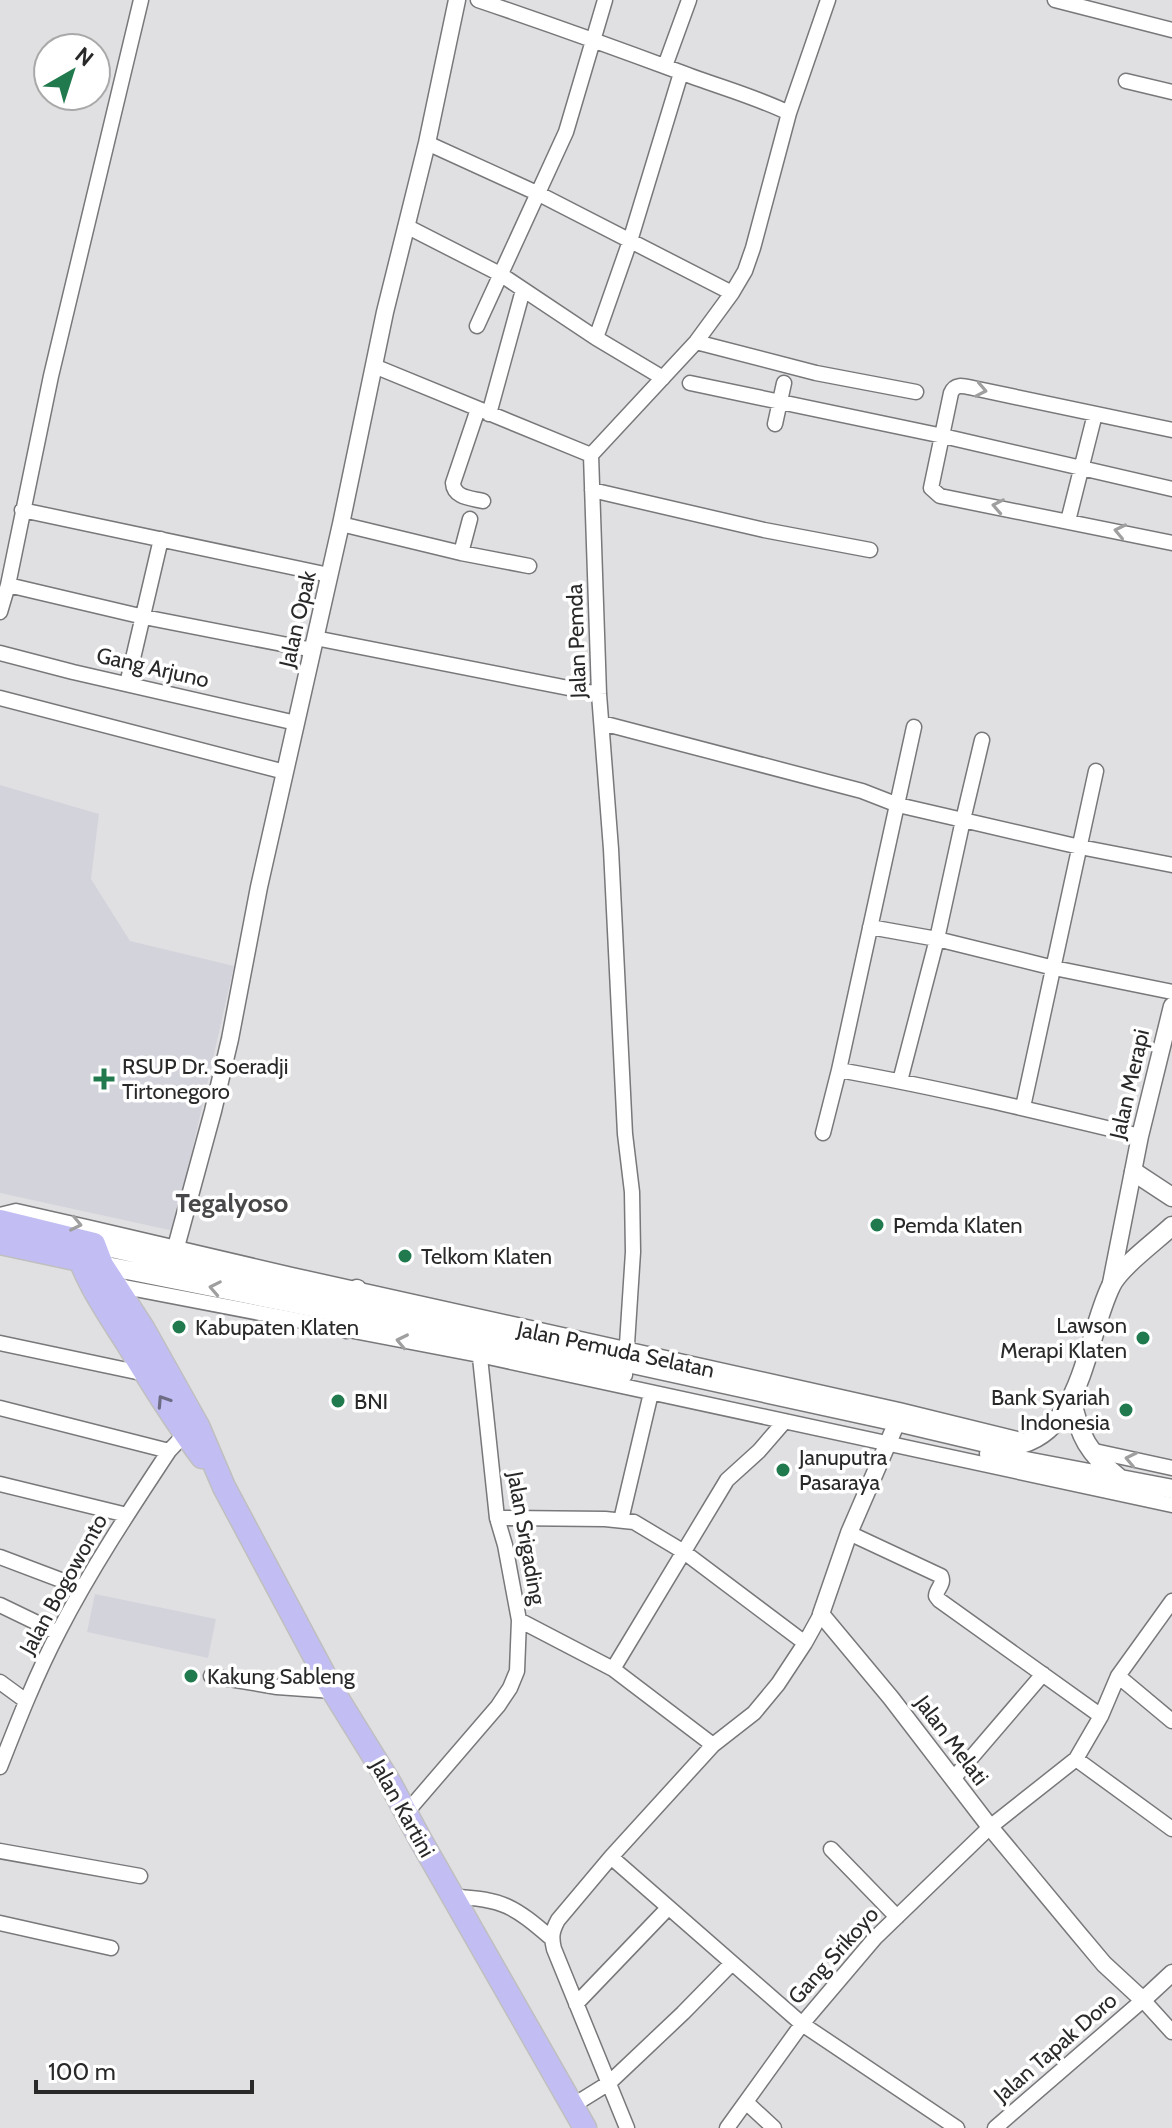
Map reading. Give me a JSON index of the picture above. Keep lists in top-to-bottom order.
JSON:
{
  "streets": {
    "highway": ["Jalan Kartini"],
    "main road": ["Jalan Merapi", "Jalan Pemuda Selatan"],
    "street": [
      "Jalan Opak",
      "Jalan Pemda",
      "Gang Arjuno",
      "Jalan Srigading",
      "Jalan Bogowonto",
      "Jalan Melati",
      "Gang Srikoyo",
      "Jalan Tapak Doro"
    ]
  },
  "crossings": [
    ["Jalan Opak", "Gang Arjuno"],
    ["Jalan Opak", "Jalan Pemuda Selatan"],
    ["Jalan Pemda", "Jalan Pemuda Selatan"],
    ["Jalan Pemuda Selatan", "Jalan Srigading"],
    ["Jalan Srigading", "Jalan Kartini"],
    ["Jalan Bogowonto", "Jalan Kartini"],
    ["Jalan Melati", "Gang Srikoyo"],
    ["Jalan Melati", "Jalan Tapak Doro"]
  ],
  "districts": ["Tegalyoso"],
  "places": {
    "health": ["RSUP Dr. Soeradji Tirtonegoro"],
    "other": [
      "Pemda Klaten",
      "Telkom Klaten",
      "Kabupaten Klaten",
      "Lawson Merapi Klaten",
      "BNI",
      "Bank Syariah Indonesia",
      "Januputra Pasaraya",
      "Kakung Sableng"
    ]
  },
  "scale_bar": "100 m",
  "north": "top right"
}
